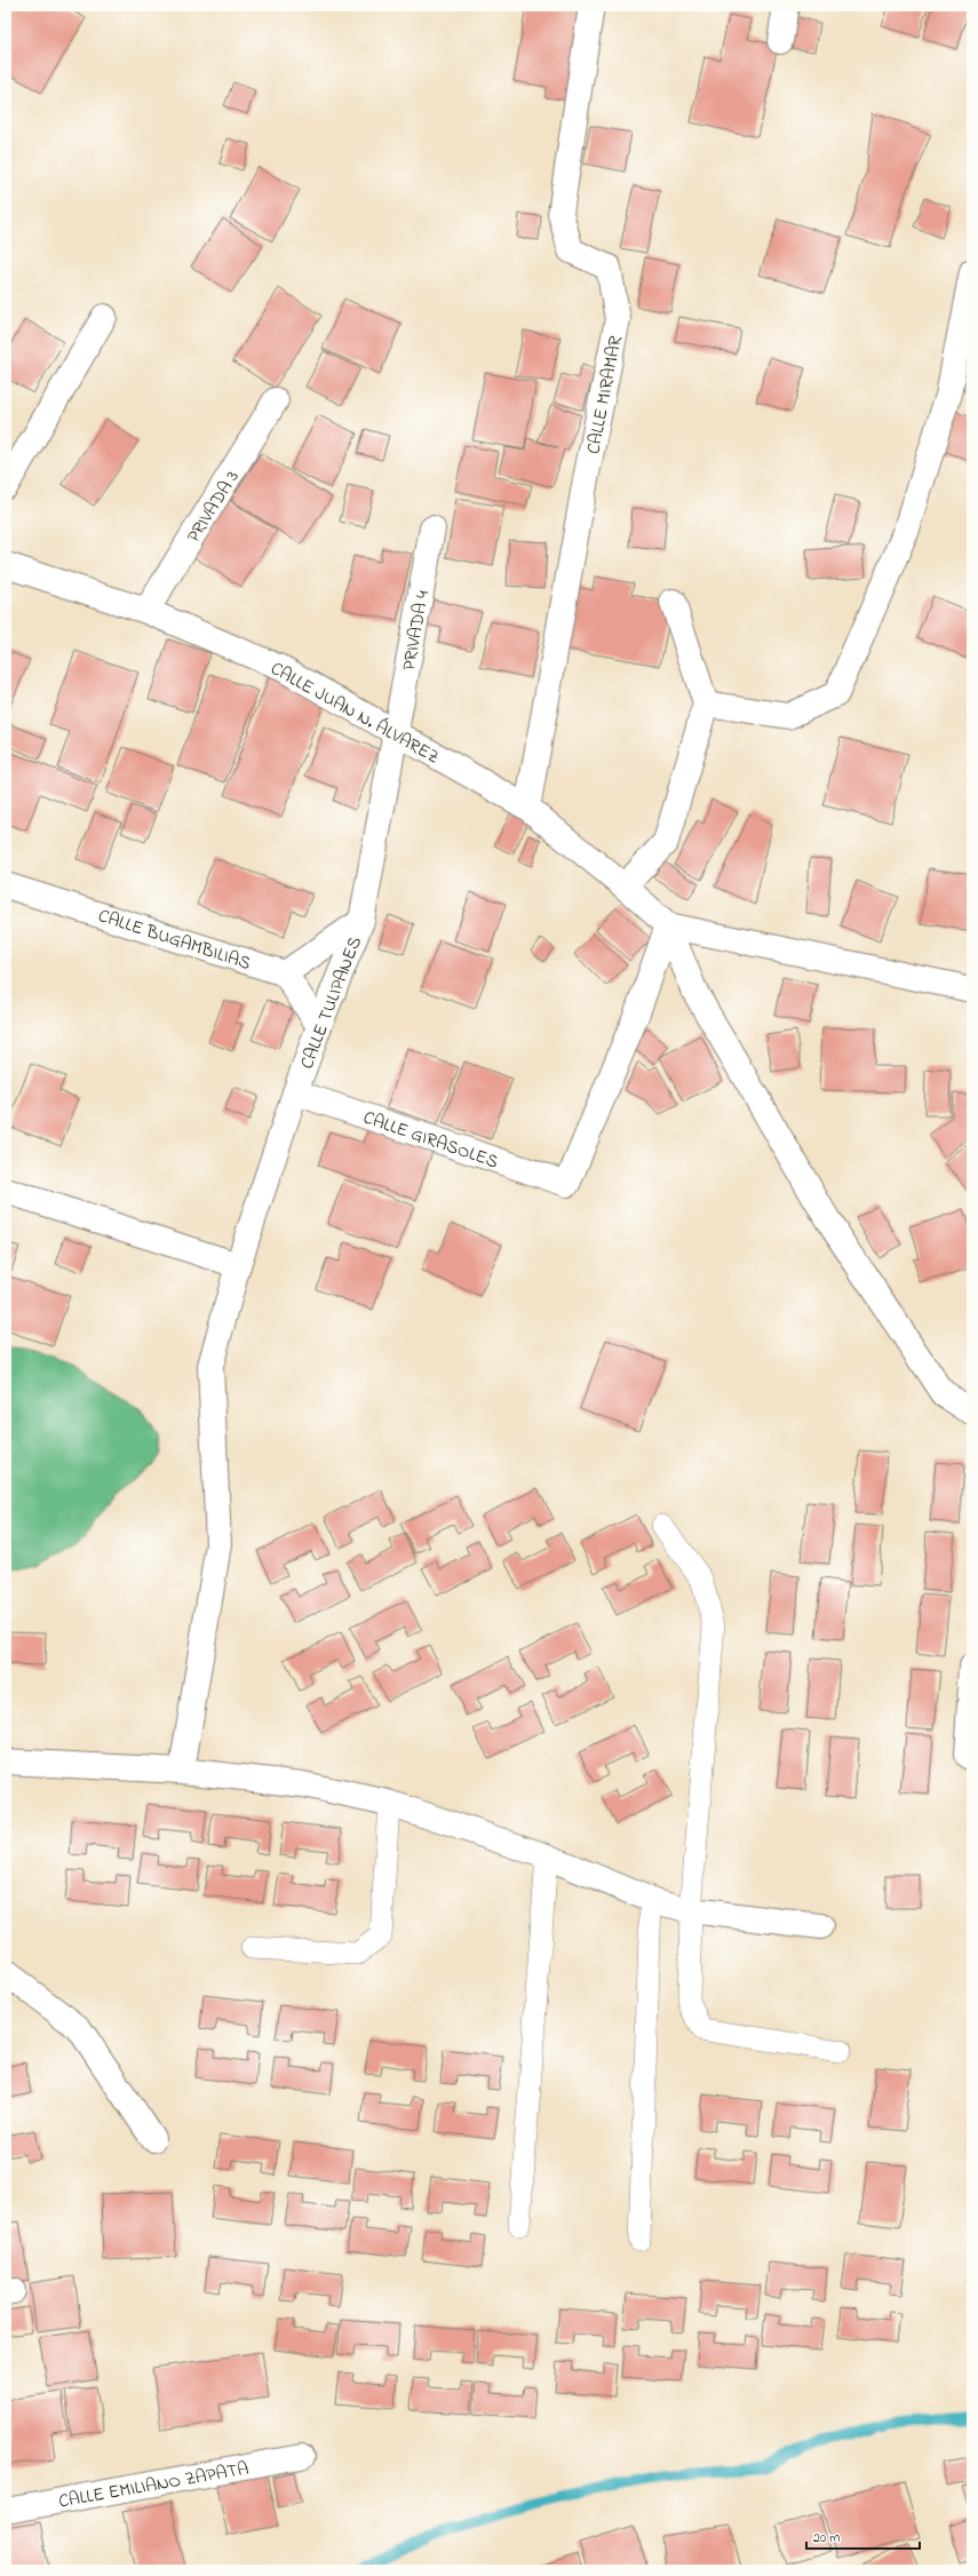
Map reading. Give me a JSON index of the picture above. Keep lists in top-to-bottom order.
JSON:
{
  "streets": {
    "street": [
      "CALLE MIRAMAR",
      "PRIVADA 3",
      "PRIVADA 4",
      "CALLE JUAN N. ÁLVAREZ",
      "CALLE BUGAMBILIAS",
      "CALLE TULIPANES",
      "CALLE GIRASOLES",
      "CALLE EMILIANO ZAPATA"
    ]
  },
  "crossings": [
    ["CALLE MIRAMAR", "CALLE JUAN N. ÁLVAREZ"],
    ["PRIVADA 3", "CALLE JUAN N. ÁLVAREZ"],
    ["PRIVADA 4", "CALLE JUAN N. ÁLVAREZ"],
    ["PRIVADA 4", "CALLE TULIPANES"],
    ["CALLE JUAN N. ÁLVAREZ", "CALLE TULIPANES"],
    ["CALLE JUAN N. ÁLVAREZ", "CALLE GIRASOLES"],
    ["CALLE TULIPANES", "CALLE GIRASOLES"]
  ],
  "scale_bar": "20 m"
}
